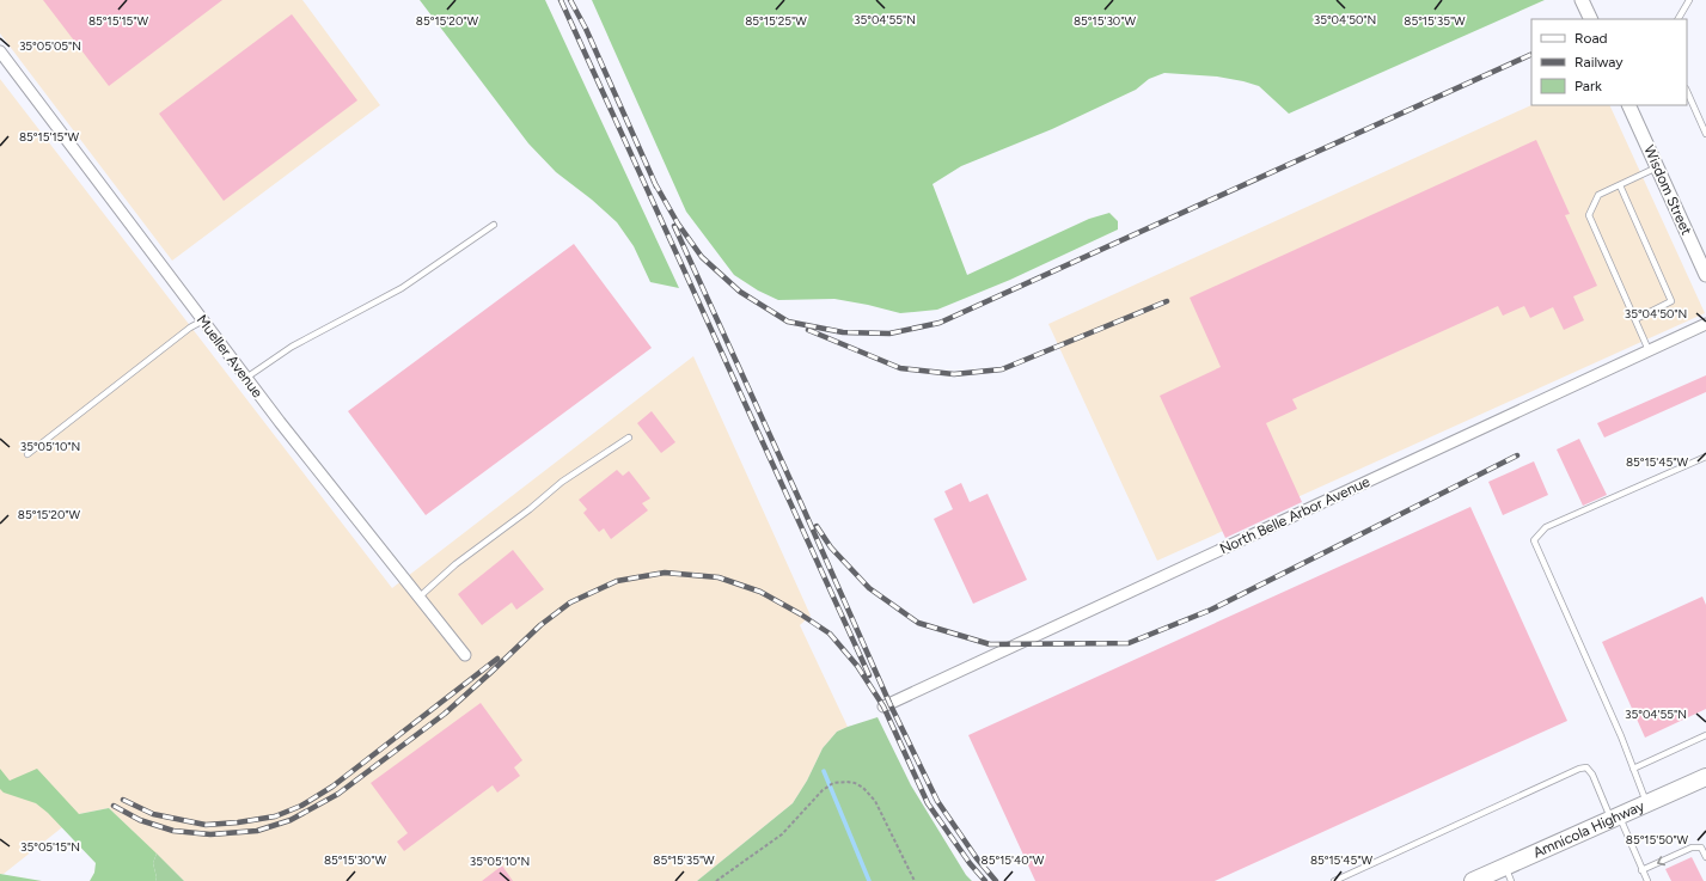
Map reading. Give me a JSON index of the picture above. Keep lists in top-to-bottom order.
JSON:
{
  "streets": {
    "main road": ["Amnicola Highway"],
    "street": ["Wisdom Street", "Mueller Avenue", "North Belle Arbor Avenue"]
  },
  "legend": ["Road", "Railway", "Park"],
  "coordinates": [
    "35°04'55\"N",
    "35°04'50\"N",
    "85°15'30\"W",
    "85°15'15\"W",
    "85°15'20\"W",
    "85°15'25\"W",
    "85°15'35\"W",
    "35°05'05\"N",
    "35°05'10\"N",
    "85°15'45\"W",
    "85°15'50\"W",
    "35°05'15\"N",
    "85°15'40\"W"
  ]
}
